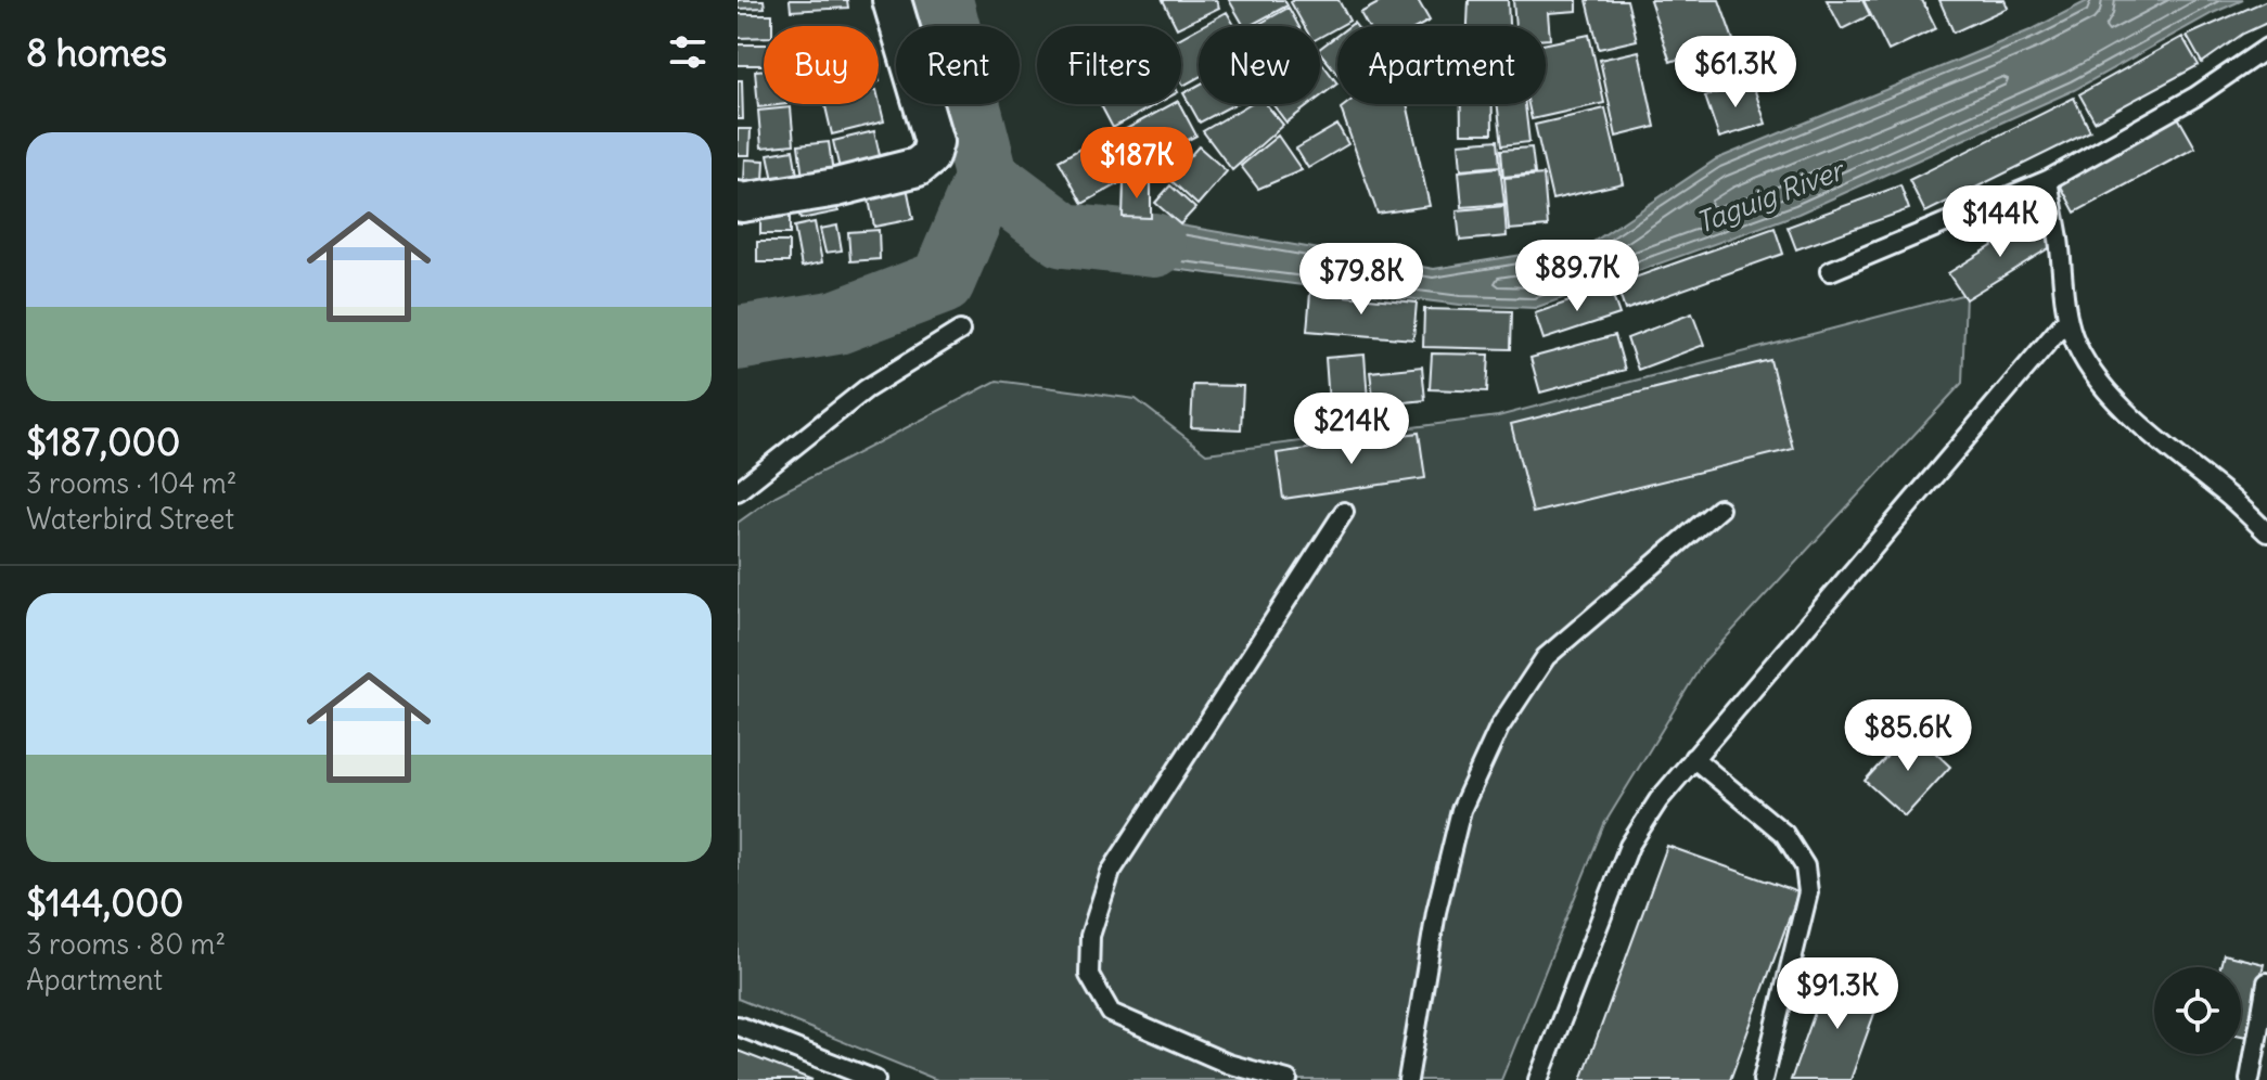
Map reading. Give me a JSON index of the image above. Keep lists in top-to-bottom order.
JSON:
{
  "water": ["Taguig River"],
  "page": {
    "heading": "8 homes",
    "chip": [
      "Buy",
      "Rent",
      "Filters",
      "New",
      "Apartment"
    ],
    "price": [
      "$61.3K",
      "$187K",
      "$144K",
      "$89.7K",
      "$79.8K",
      "$214K",
      "$85.6K",
      "$91.3K"
    ],
    "list": [
      {
        "name": "$187,000",
        "note": "3 rooms · 104 m² · Waterbird Street"
      },
      {
        "name": "$144,000",
        "note": "3 rooms · 80 m² · Apartment"
      }
    ]
  }
}
